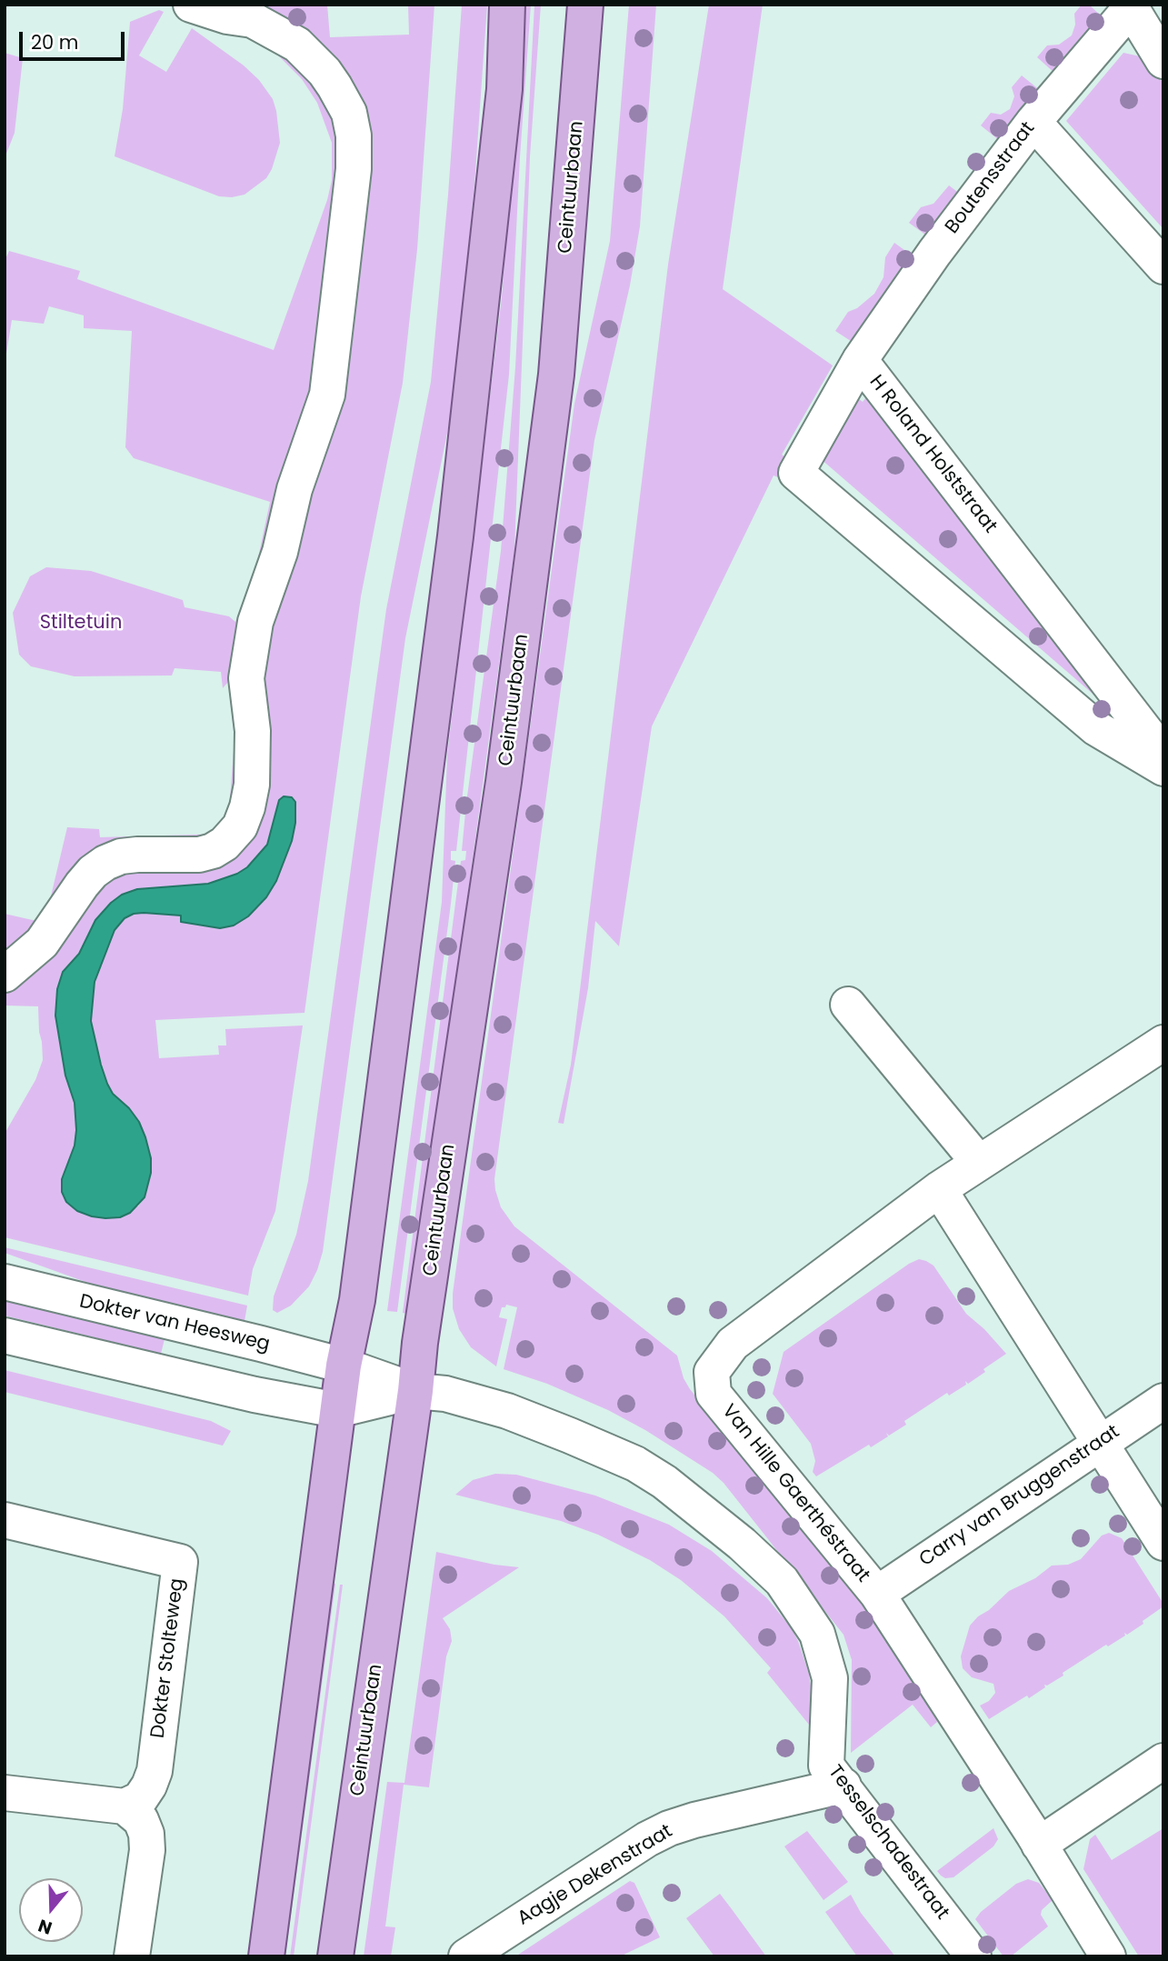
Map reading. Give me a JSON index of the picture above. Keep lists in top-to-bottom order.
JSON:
{
  "streets": {
    "main road": ["Ceintuurbaan"],
    "street": [
      "Boutensstraat",
      "H Roland Holststraat",
      "Dokter van Heesweg",
      "Van Hille Gaerthéstraat",
      "Carry van Bruggenstraat",
      "Dokter Stolteweg",
      "Tesselschadestraat",
      "Aagje Dekenstraat"
    ]
  },
  "crossings": [
    ["Boutensstraat", "H Roland Holststraat"],
    ["Ceintuurbaan", "Tesselschadestraat"],
    ["Van Hille Gaerthéstraat", "Carry van Bruggenstraat"],
    ["Tesselschadestraat", "Aagje Dekenstraat"]
  ],
  "parks": ["Stiltetuin"],
  "scale_bar": "20 m",
  "north": "bottom"
}
